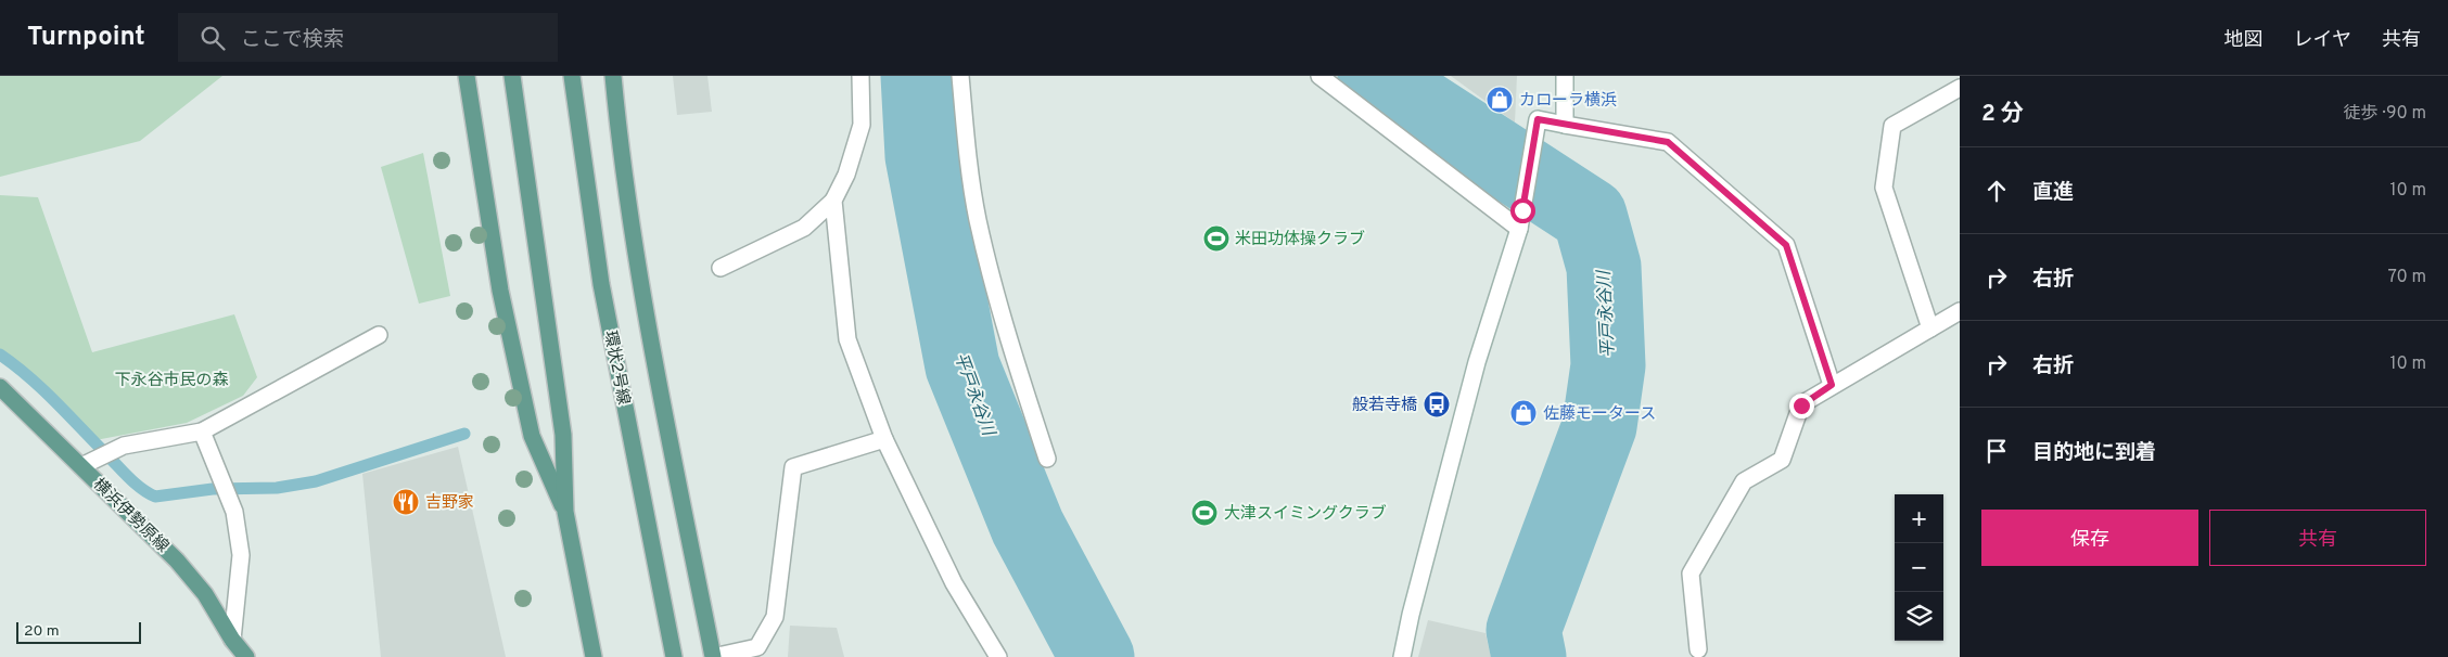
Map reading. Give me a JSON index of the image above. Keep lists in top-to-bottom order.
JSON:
{
  "streets": {
    "main road": ["環状2号線", "横浜伊勢原線"]
  },
  "water": ["平戸永谷川"],
  "parks": ["下永谷市民の森"],
  "places": {
    "shop": ["カローラ横浜", "佐藤モータース"],
    "sports": ["米田功体操クラブ", "大津スイミングクラブ"],
    "bus stop": ["般若寺橋"],
    "restaurant": ["吉野家"]
  },
  "scale_bar": "20 m",
  "page": {
    "header": "Turnpoint",
    "search": "ここで検索",
    "nav": ["地図", "レイヤ", "共有"],
    "heading": ["2 分", "徒歩 · 90 m"],
    "list": [
      ["直進", "10 m"],
      ["右折", "70 m"],
      ["右折", "10 m"],
      "目的地に到着"
    ],
    "buttons": ["保存", "共有"],
    "map_buttons": ["+", "−"],
    "scale": "20 m"
  }
}
